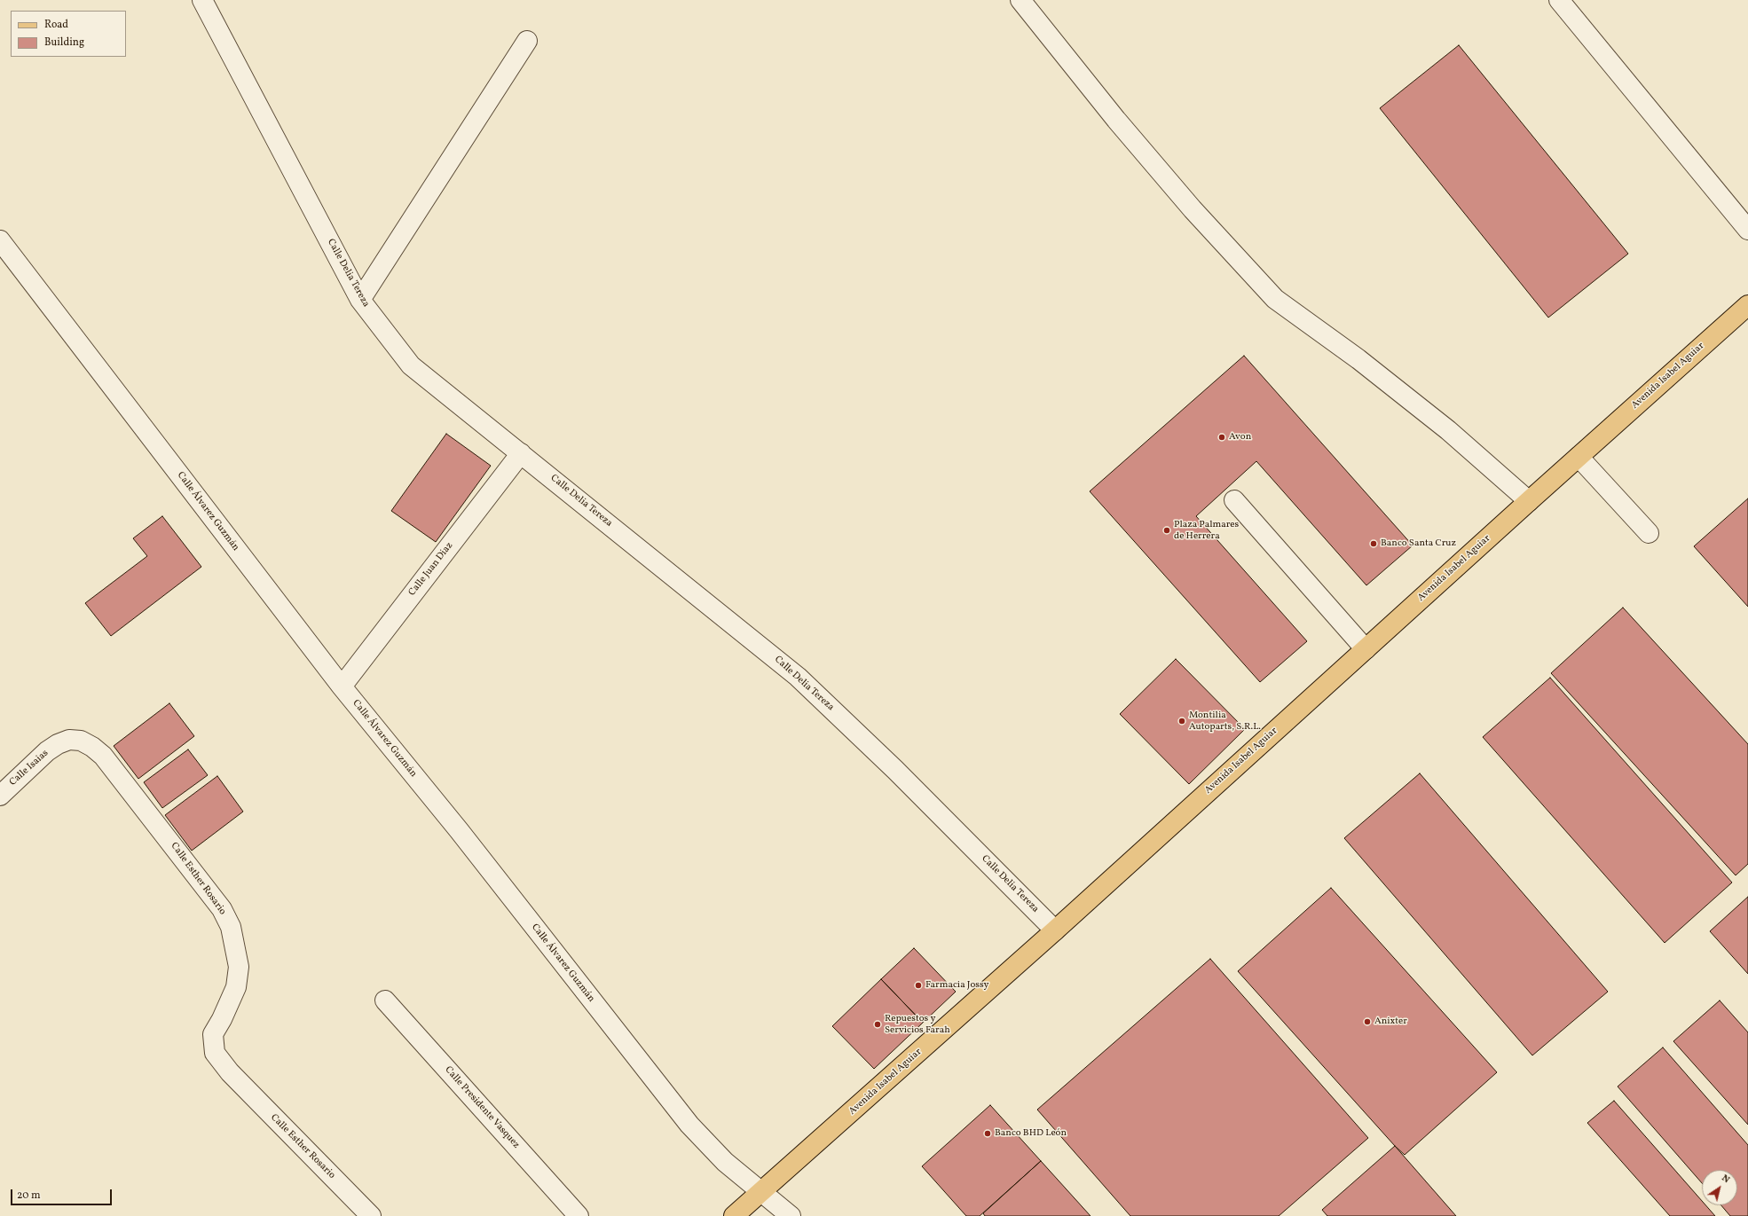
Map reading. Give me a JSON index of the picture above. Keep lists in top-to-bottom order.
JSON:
{
  "streets": {
    "main road": ["Avenida Isabel Aguiar"],
    "street": [
      "Calle Delia Tereza",
      "Calle Álvarez Guzmán",
      "Calle Juan Diaz",
      "Calle Isaias",
      "Calle Esther Rosario",
      "Calle Presidente Vasquez"
    ]
  },
  "crossings": [
    ["Calle Delia Tereza", "Avenida Isabel Aguiar"],
    ["Calle Delia Tereza", "Calle Juan Diaz"],
    ["Avenida Isabel Aguiar", "Calle Álvarez Guzmán"],
    ["Calle Álvarez Guzmán", "Calle Juan Diaz"],
    ["Calle Isaias", "Calle Esther Rosario"]
  ],
  "places": [
    "Avon",
    "Plaza Palmares de Herrera",
    "Banco Santa Cruz",
    "Montilia Autoparts, S.R.L.",
    "Farmacia Jossy",
    "Anixter",
    "Repuestos y Servicios Farah",
    "Banco BHD León"
  ],
  "legend": ["Road", "Building"],
  "scale_bar": "20 m",
  "north": "top right"
}
